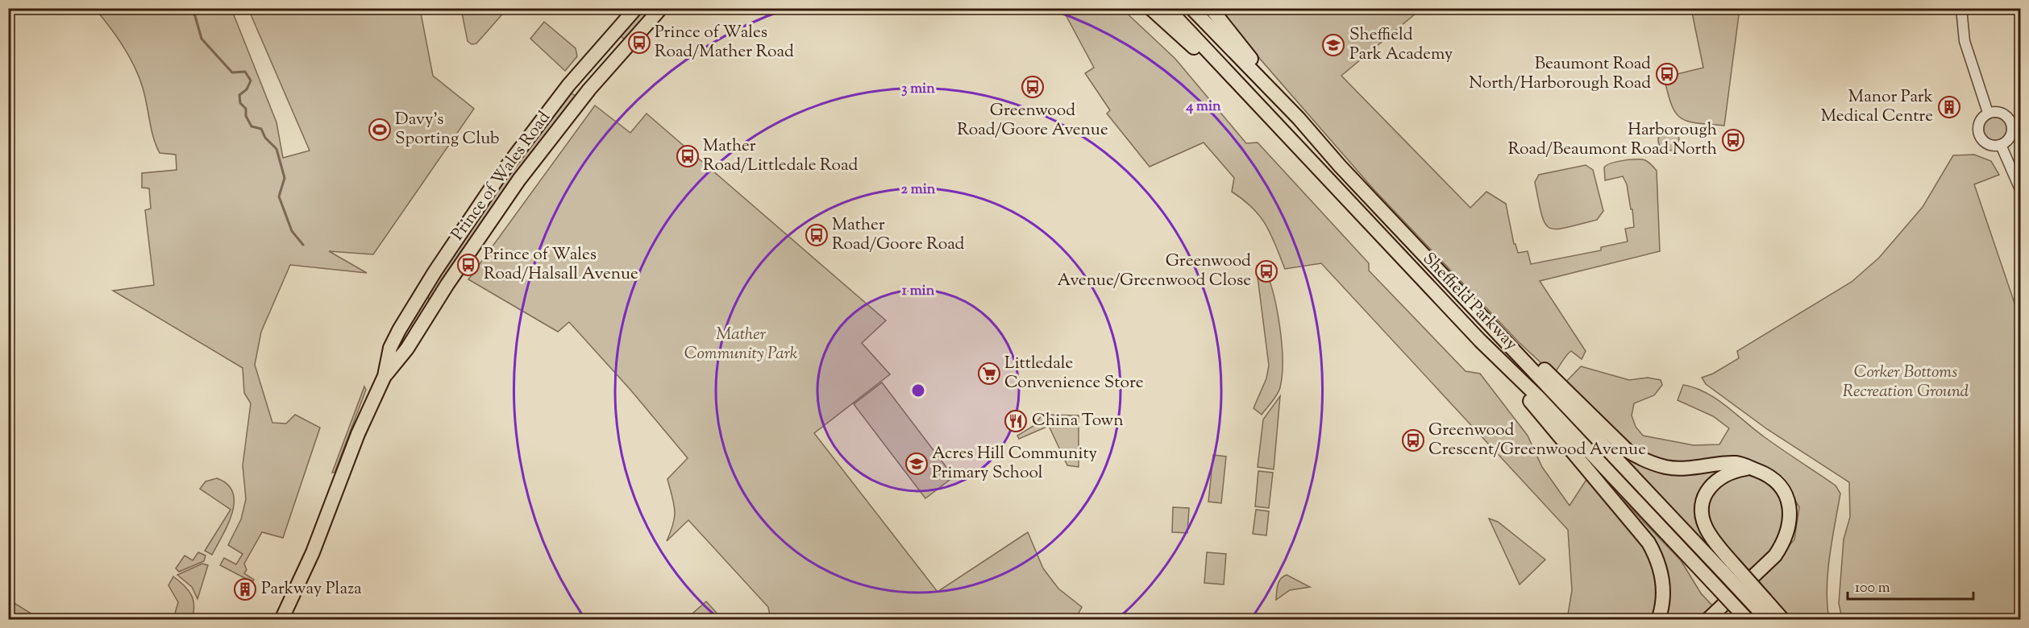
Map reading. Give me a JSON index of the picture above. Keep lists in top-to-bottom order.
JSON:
{
  "streets": {
    "highway": ["Prince of Wales Road", "Sheffield Parkway"]
  },
  "parks": ["Mather Community Park", "Corker Bottoms Recreation Ground"],
  "places": {
    "bus stop": [
      "Prince of Wales Road/Mather Road",
      "Beaumont Road North/Harborough Road",
      "Greenwood Road/Goore Avenue",
      "Harborough Road/Beaumont Road North",
      "Mather Road/Littledale Road",
      "Mather Road/Goore Road",
      "Prince of Wales Road/Halsall Avenue",
      "Greenwood Avenue/Greenwood Close",
      "Greenwood Crescent/Greenwood Avenue"
    ],
    "school or university": ["Sheffield Park Academy", "Acres Hill Community Primary School"],
    "building": ["Manor Park Medical Centre", "Parkway Plaza"],
    "sports": ["Davy's Sporting Club"],
    "supermarket": ["Littledale Convenience Store"],
    "restaurant": ["China Town"]
  },
  "scale_bar": "100 m",
  "rings": [
    "3 min",
    "4 min",
    "2 min",
    "1 min"
  ]
}
